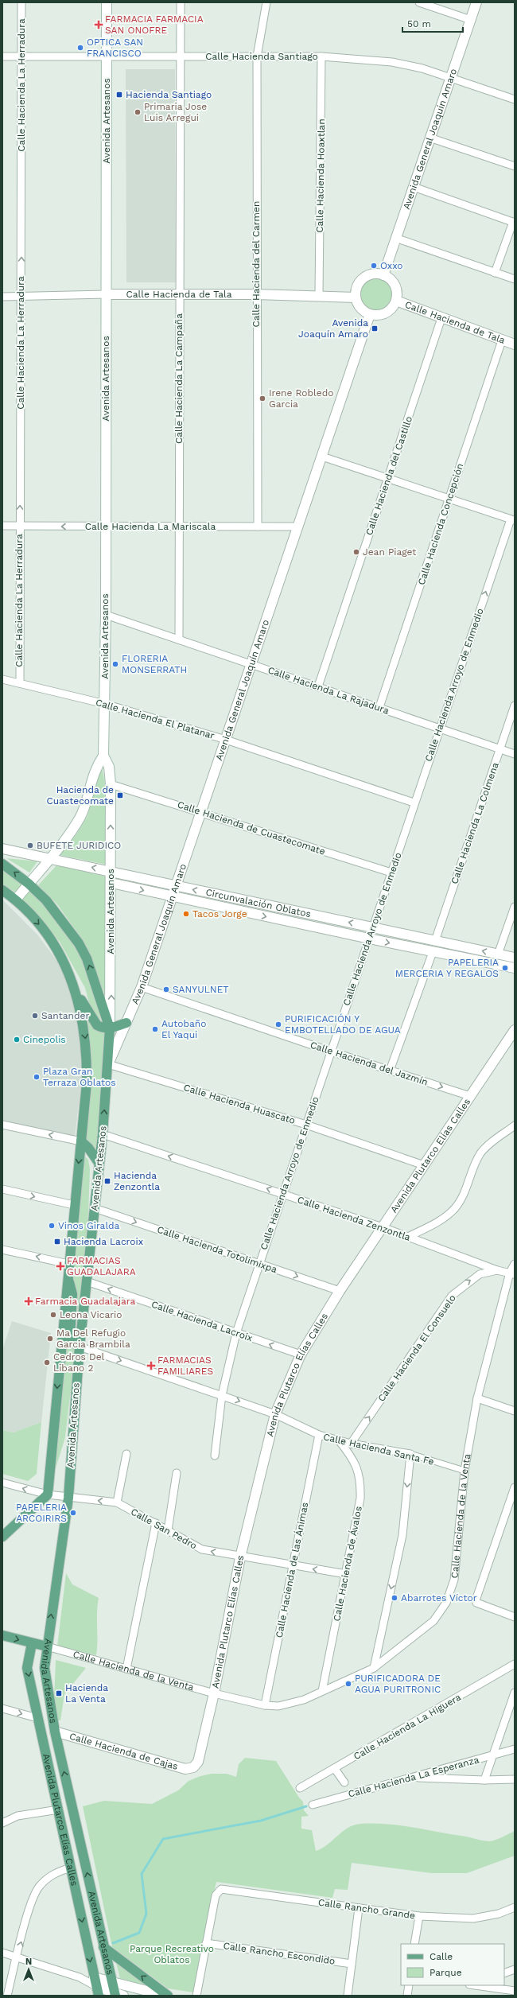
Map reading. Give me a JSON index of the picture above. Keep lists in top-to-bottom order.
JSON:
{
  "streets": {
    "main road": ["Avenida Artesanos", "Avenida Plutarco Elías Calles", "Calle Hacienda de la Venta"],
    "street": [
      "Calle Hacienda Santiago",
      "Calle Hacienda La Herradura",
      "Avenida General Joaquín Amaro",
      "Calle Hacienda Hoaxtlan",
      "Calle Hacienda del Carmen",
      "Calle Hacienda de Tala",
      "Calle Hacienda La Campaña",
      "Calle Hacienda del Castillo",
      "Calle Hacienda Concepción",
      "Calle Hacienda La Mariscala",
      "Calle Hacienda Arroyo de Enmedio",
      "Calle Hacienda La Rajadura",
      "Calle Hacienda El Platanar",
      "Calle Hacienda La Colmena",
      "Calle Hacienda de Cuastecomate",
      "Circunvalación Oblatos",
      "Calle Hacienda del Jazmín",
      "Calle Hacienda Huascato",
      "Calle Hacienda Zenzontla",
      "Calle Hacienda Totolimixpa",
      "Calle Hacienda Lacroix",
      "Calle Hacienda El Consuelo",
      "Calle Hacienda Santa Fe",
      "Calle San Pedro",
      "Calle Hacienda de Ávalos",
      "Calle Hacienda de las Ánimas",
      "Calle Hacienda La Higuera",
      "Calle Hacienda de Cajas",
      "Calle Hacienda La Esperanza",
      "Calle Rancho Grande",
      "Calle Rancho Escondido"
    ]
  },
  "crossings": [
    ["Calle Hacienda Santiago", "Calle Hacienda La Herradura"],
    ["Calle Hacienda Santiago", "Avenida Artesanos"],
    ["Calle Hacienda Santiago", "Avenida General Joaquín Amaro"],
    ["Calle Hacienda Santiago", "Calle Hacienda Hoaxtlan"],
    ["Calle Hacienda Santiago", "Calle Hacienda del Carmen"],
    ["Calle Hacienda Santiago", "Calle Hacienda La Campaña"],
    ["Calle Hacienda La Herradura", "Calle Hacienda de Tala"],
    ["Calle Hacienda La Herradura", "Calle Hacienda La Mariscala"],
    ["Calle Hacienda La Herradura", "Calle Hacienda El Platanar"],
    ["Avenida Artesanos", "Avenida General Joaquín Amaro"],
    ["Avenida Artesanos", "Calle Hacienda de Tala"],
    ["Avenida Artesanos", "Calle Hacienda La Mariscala"],
    ["Avenida Artesanos", "Calle Hacienda La Rajadura"],
    ["Avenida Artesanos", "Calle Hacienda El Platanar"],
    ["Avenida Artesanos", "Calle Hacienda de Cuastecomate"],
    ["Avenida Artesanos", "Circunvalación Oblatos"],
    ["Avenida Artesanos", "Calle Hacienda Huascato"],
    ["Avenida Artesanos", "Calle Hacienda Zenzontla"],
    ["Avenida Artesanos", "Calle Hacienda Totolimixpa"],
    ["Avenida Artesanos", "Calle Hacienda Lacroix"],
    ["Avenida Artesanos", "Calle Hacienda Santa Fe"],
    ["Avenida Artesanos", "Calle Hacienda de la Venta"],
    ["Avenida Artesanos", "Calle San Pedro"],
    ["Avenida Artesanos", "Calle Hacienda de Cajas"],
    ["Avenida General Joaquín Amaro", "Calle Hacienda de Tala"],
    ["Avenida General Joaquín Amaro", "Calle Hacienda La Mariscala"],
    ["Avenida General Joaquín Amaro", "Calle Hacienda La Rajadura"],
    ["Avenida General Joaquín Amaro", "Calle Hacienda El Platanar"],
    ["Avenida General Joaquín Amaro", "Calle Hacienda de Cuastecomate"],
    ["Avenida General Joaquín Amaro", "Circunvalación Oblatos"],
    ["Avenida General Joaquín Amaro", "Calle Hacienda del Jazmín"],
    ["Avenida General Joaquín Amaro", "Calle Hacienda Huascato"],
    ["Calle Hacienda Hoaxtlan", "Calle Hacienda de Tala"],
    ["Calle Hacienda del Carmen", "Calle Hacienda de Tala"],
    ["Calle Hacienda del Carmen", "Calle Hacienda La Mariscala"],
    ["Calle Hacienda de Tala", "Calle Hacienda La Campaña"],
    ["Calle Hacienda de Tala", "Calle Hacienda del Castillo"],
    ["Calle Hacienda de Tala", "Calle Hacienda Concepción"],
    ["Calle Hacienda La Campaña", "Calle Hacienda La Mariscala"],
    ["Calle Hacienda La Campaña", "Calle Hacienda La Rajadura"],
    ["Calle Hacienda del Castillo", "Calle Hacienda La Rajadura"],
    ["Calle Hacienda Concepción", "Calle Hacienda La Rajadura"],
    ["Calle Hacienda Arroyo de Enmedio", "Calle Hacienda La Rajadura"],
    ["Calle Hacienda Arroyo de Enmedio", "Calle Hacienda El Platanar"],
    ["Calle Hacienda Arroyo de Enmedio", "Calle Hacienda de Cuastecomate"],
    ["Calle Hacienda Arroyo de Enmedio", "Circunvalación Oblatos"],
    ["Calle Hacienda Arroyo de Enmedio", "Calle Hacienda del Jazmín"],
    ["Calle Hacienda Arroyo de Enmedio", "Calle Hacienda Huascato"],
    ["Calle Hacienda Arroyo de Enmedio", "Calle Hacienda Zenzontla"],
    ["Calle Hacienda Arroyo de Enmedio", "Calle Hacienda Totolimixpa"],
    ["Calle Hacienda Arroyo de Enmedio", "Calle Hacienda Lacroix"],
    ["Calle Hacienda Arroyo de Enmedio", "Calle Hacienda Santa Fe"],
    ["Calle Hacienda La Rajadura", "Calle Hacienda La Colmena"],
    ["Calle Hacienda La Colmena", "Circunvalación Oblatos"],
    ["Calle Hacienda del Jazmín", "Avenida Plutarco Elías Calles"],
    ["Calle Hacienda Huascato", "Avenida Plutarco Elías Calles"],
    ["Avenida Plutarco Elías Calles", "Calle Hacienda Zenzontla"],
    ["Avenida Plutarco Elías Calles", "Calle Hacienda Totolimixpa"],
    ["Avenida Plutarco Elías Calles", "Calle Hacienda Lacroix"],
    ["Avenida Plutarco Elías Calles", "Calle Hacienda Santa Fe"],
    ["Avenida Plutarco Elías Calles", "Calle Hacienda de la Venta"],
    ["Avenida Plutarco Elías Calles", "Calle San Pedro"],
    ["Avenida Plutarco Elías Calles", "Calle Hacienda de Cajas"],
    ["Calle Hacienda Zenzontla", "Calle Hacienda El Consuelo"],
    ["Calle Hacienda Zenzontla", "Calle Hacienda de la Venta"],
    ["Calle Hacienda El Consuelo", "Calle Hacienda Santa Fe"],
    ["Calle Hacienda Santa Fe", "Calle Hacienda de la Venta"],
    ["Calle Hacienda Santa Fe", "Calle Hacienda de Ávalos"],
    ["Calle Hacienda Santa Fe", "Calle Hacienda de las Ánimas"],
    ["Calle Hacienda de la Venta", "Calle Hacienda de Ávalos"],
    ["Calle Hacienda de la Venta", "Calle Hacienda de las Ánimas"],
    ["Calle San Pedro", "Calle Hacienda de Ávalos"],
    ["Calle San Pedro", "Calle Hacienda de las Ánimas"],
    ["Calle Rancho Grande", "Calle Rancho Escondido"]
  ],
  "one_way": [
    "Calle Hacienda La Herradura",
    "Calle Hacienda Zenzontla",
    "Calle Hacienda Totolimixpa",
    "Calle Hacienda Lacroix",
    "Calle Hacienda El Consuelo",
    "Calle Hacienda Santa Fe",
    "Calle San Pedro"
  ],
  "parks": ["Parque Recreativo Oblatos"],
  "places": {
    "health": [
      "FARMACIA FARMACIA SAN ONOFRE",
      "FARMACIAS GUADALAJARA",
      "Farmacia Guadalajara",
      "FARMACIAS FAMILIARES"
    ],
    "other": [
      "OPTICA SAN FRANCISCO",
      "Primaria Jose Luis Arregui",
      "Oxxo",
      "Irene Robledo Garcia",
      "Jean Piaget",
      "FLORERIA MONSERRATH",
      "BUFETE JURIDICO",
      "Tacos Jorge",
      "PAPELERIA MERCERIA Y REGALOS",
      "SANYULNET",
      "Santander",
      "PURIFICACIÓN Y EMBOTELLADO DE AGUA",
      "Autobaño El Yaqui",
      "Cinepolis",
      "Plaza Gran Terraza Oblatos",
      "Vinos Giralda",
      "Leona Vicario",
      "Ma Del Refugio Garcia Brambila",
      "Cedros Del Libano 2",
      "PAPELERIA ARCOIRIRS",
      "Abarrotes Víctor",
      "PURIFICADORA DE AGUA PURITRONIC"
    ],
    "transit": [
      "Hacienda Santiago",
      "Avenida Joaquín Amaro",
      "Hacienda de Cuastecomate",
      "Hacienda Zenzontla",
      "Hacienda Lacroix",
      "Hacienda La Venta"
    ]
  },
  "legend": ["Calle", "Parque"],
  "scale_bar": "50 m",
  "north": "top"
}
